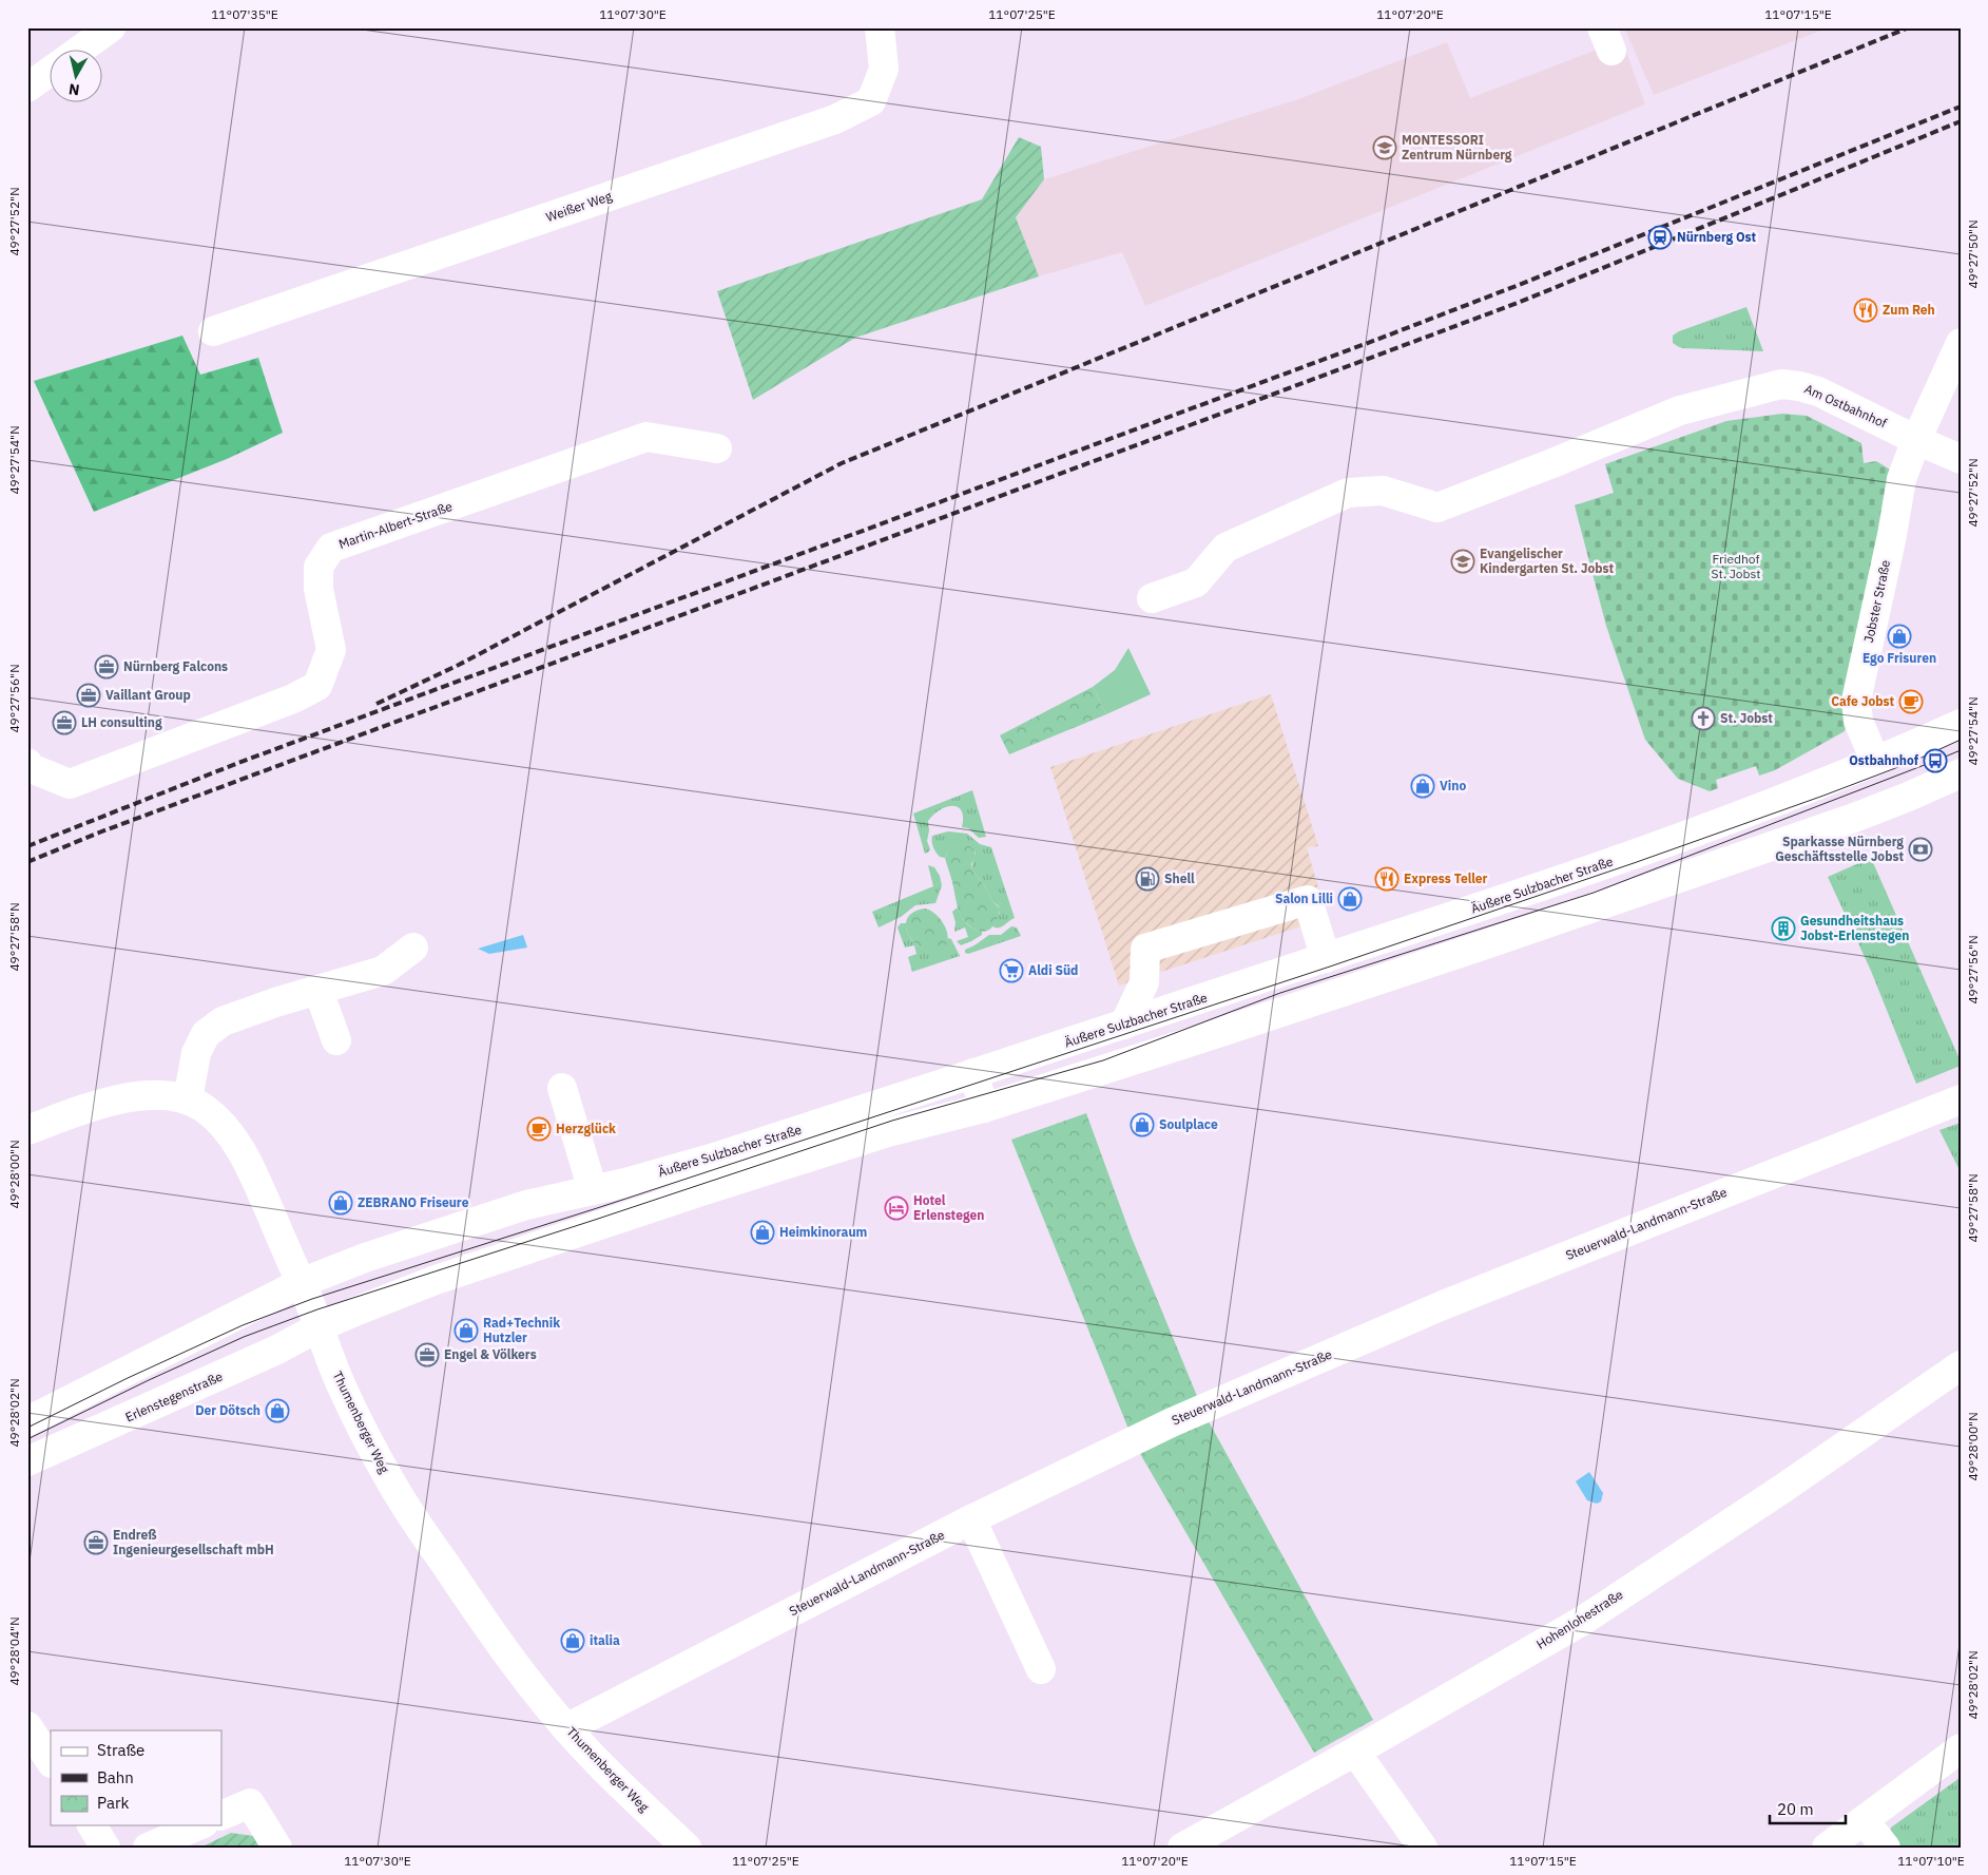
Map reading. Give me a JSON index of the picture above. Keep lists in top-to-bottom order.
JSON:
{
  "streets": {
    "street": [
      "Weißer Weg",
      "Am Ostbahnhof",
      "Martin-Albert-Straße",
      "Jobster Straße",
      "Äußere Sulzbacher Straße",
      "Steuerwald-Landmann-Straße",
      "Erlenstegenstraße",
      "Thumenberger Weg",
      "Hohenlohestraße"
    ]
  },
  "crossings": [
    ["Am Ostbahnhof", "Jobster Straße"],
    ["Jobster Straße", "Äußere Sulzbacher Straße"],
    ["Äußere Sulzbacher Straße", "Thumenberger Weg"],
    ["Steuerwald-Landmann-Straße", "Thumenberger Weg"],
    ["Erlenstegenstraße", "Thumenberger Weg"]
  ],
  "parks": ["Friedhof St. Jobst"],
  "places": {
    "school or university": ["MONTESSORI Zentrum Nürnberg", "Evangelischer Kindergarten St. Jobst"],
    "station": ["Nürnberg Ost"],
    "restaurant": ["Zum Reh", "Express Teller"],
    "shop": [
      "Ego Frisuren",
      "Vino",
      "Salon Lilli",
      "Soulplace",
      "ZEBRANO Friseure",
      "Heimkinoraum",
      "Rad+Technik Hutzler",
      "Der Dötsch",
      "italia"
    ],
    "office": [
      "Nürnberg Falcons",
      "Vaillant Group",
      "LH consulting",
      "Engel & Völkers",
      "Endreß Ingenieurgesellschaft mbH"
    ],
    "cafe": ["Cafe Jobst", "Herzglück"],
    "church": ["St. Jobst"],
    "bus stop": ["Ostbahnhof"],
    "bank": ["Sparkasse Nürnberg Geschäftsstelle Jobst"],
    "fuel station": ["Shell"],
    "building": ["Gesundheitshaus Jobst-Erlenstegen"],
    "supermarket": ["Aldi Süd"],
    "hotel": ["Hotel Erlenstegen"]
  },
  "legend": ["Straße", "Bahn", "Park"],
  "scale_bar": "20 m",
  "north": "bottom",
  "coordinates": [
    "11°07'35\"E",
    "11°07'30\"E",
    "11°07'25\"E",
    "11°07'20\"E",
    "11°07'15\"E",
    "49°27'52\"N",
    "49°27'50\"N",
    "49°27'54\"N",
    "49°27'56\"N",
    "49°27'58\"N",
    "49°28'00\"N",
    "49°28'02\"N",
    "49°28'04\"N",
    "11°07'10\"E"
  ]
}
